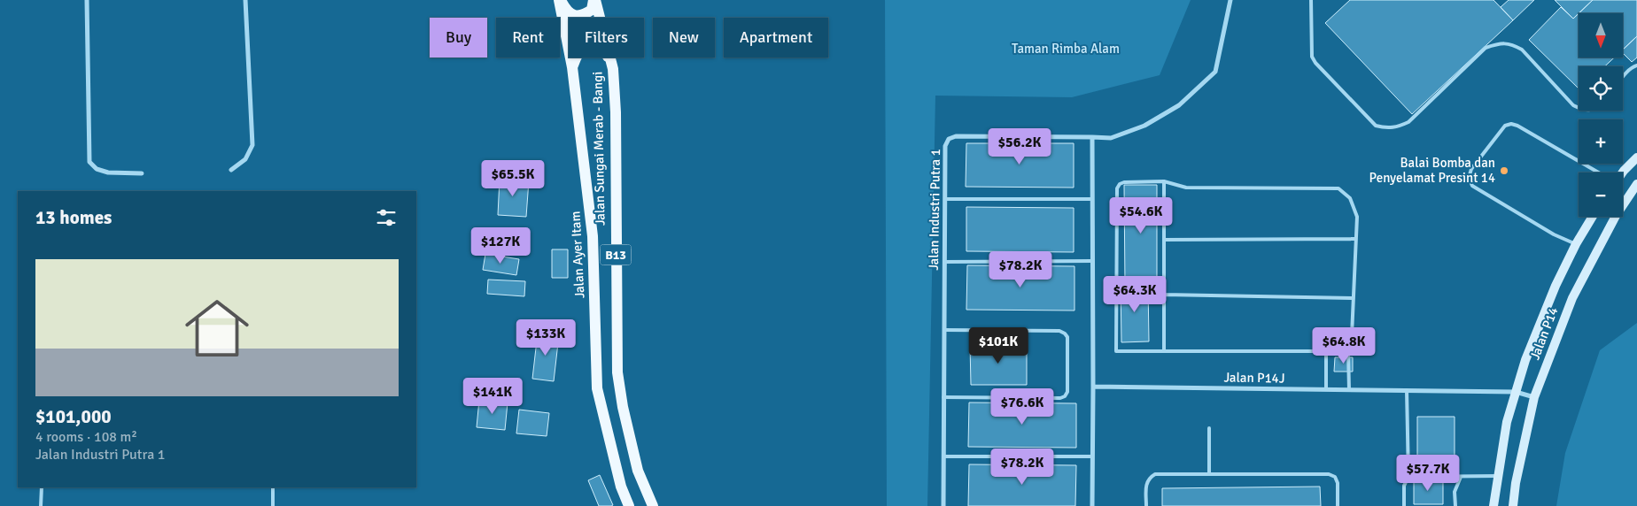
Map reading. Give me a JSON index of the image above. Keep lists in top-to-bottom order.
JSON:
{
  "streets": {
    "main road": [
      "Jalan Sungai Merab - Bangi",
      "Jalan Ayer Itam",
      "B13",
      "Jalan P14"
    ],
    "street": ["Jalan Industri Putra 1", "Jalan P14J"]
  },
  "crossings": [
    ["Jalan P14", "Jalan P14J"]
  ],
  "parks": ["Taman Rimba Alam"],
  "places": ["Balai Bomba dan Penyelamat Presint 14"],
  "north": "bottom",
  "page": {
    "map_buttons": ["+", "−"],
    "chip": [
      "Buy",
      "Rent",
      "Filters",
      "New",
      "Apartment"
    ],
    "price": [
      "$56.2K",
      "$65.5K",
      "$54.6K",
      "$127K",
      "$78.2K",
      "$64.3K",
      "$133K",
      "$101K",
      "$64.8K",
      "$141K",
      "$76.6K",
      "$78.2K",
      "$57.7K"
    ],
    "heading": "13 homes",
    "list": [
      {
        "name": "$101,000",
        "note": "4 rooms · 108 m² · Jalan Industri Putra 1"
      }
    ]
  }
}
